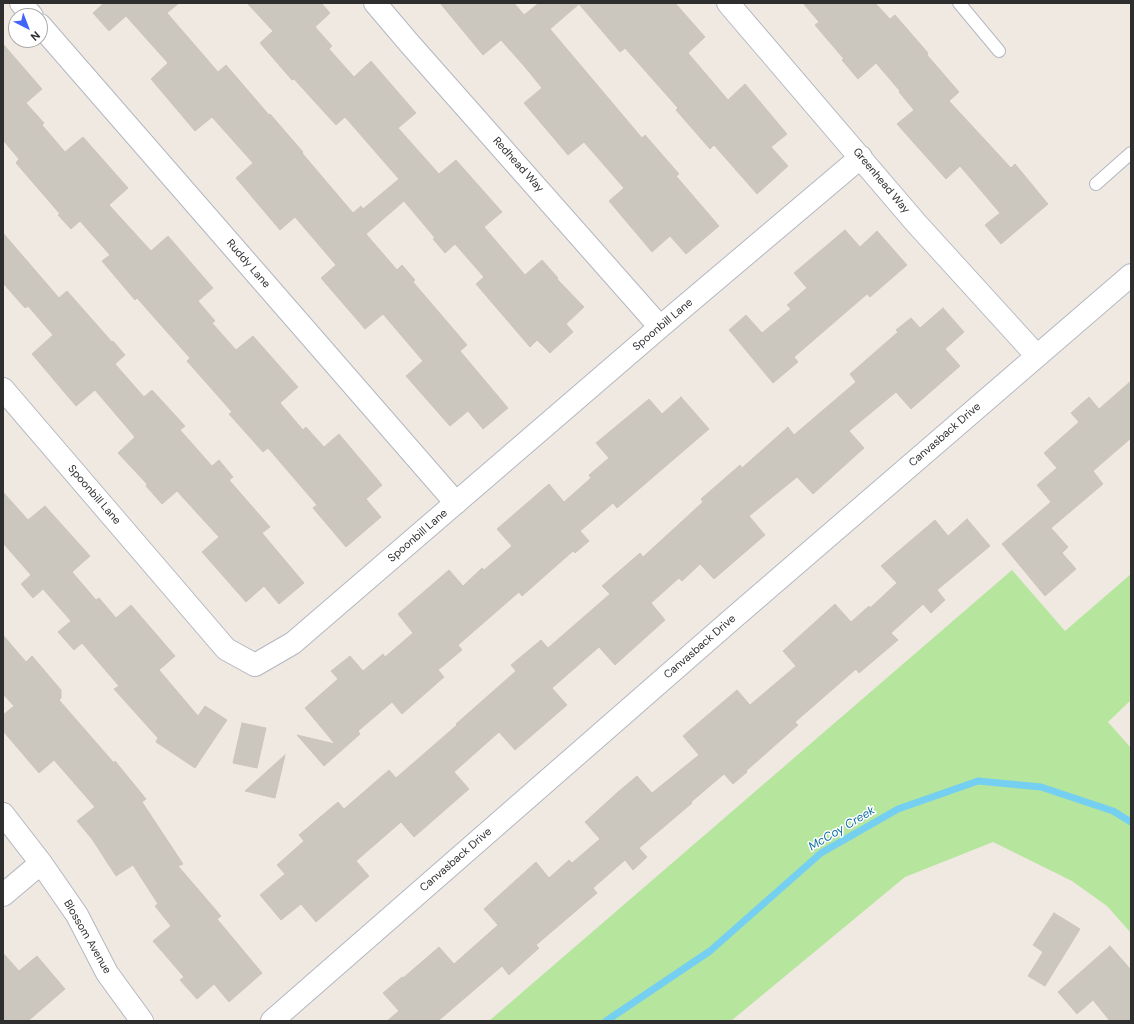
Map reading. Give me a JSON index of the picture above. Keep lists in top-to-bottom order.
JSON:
{
  "streets": {
    "street": [
      "Redhead Way",
      "Greenhead Way",
      "Ruddy Lane",
      "Spoonbill Lane",
      "Canvasback Drive",
      "Blossom Avenue"
    ]
  },
  "crossings": [
    ["Redhead Way", "Spoonbill Lane"],
    ["Greenhead Way", "Spoonbill Lane"],
    ["Greenhead Way", "Canvasback Drive"],
    ["Ruddy Lane", "Spoonbill Lane"]
  ],
  "water": ["McCoy Creek"],
  "north": "bottom right"
}
